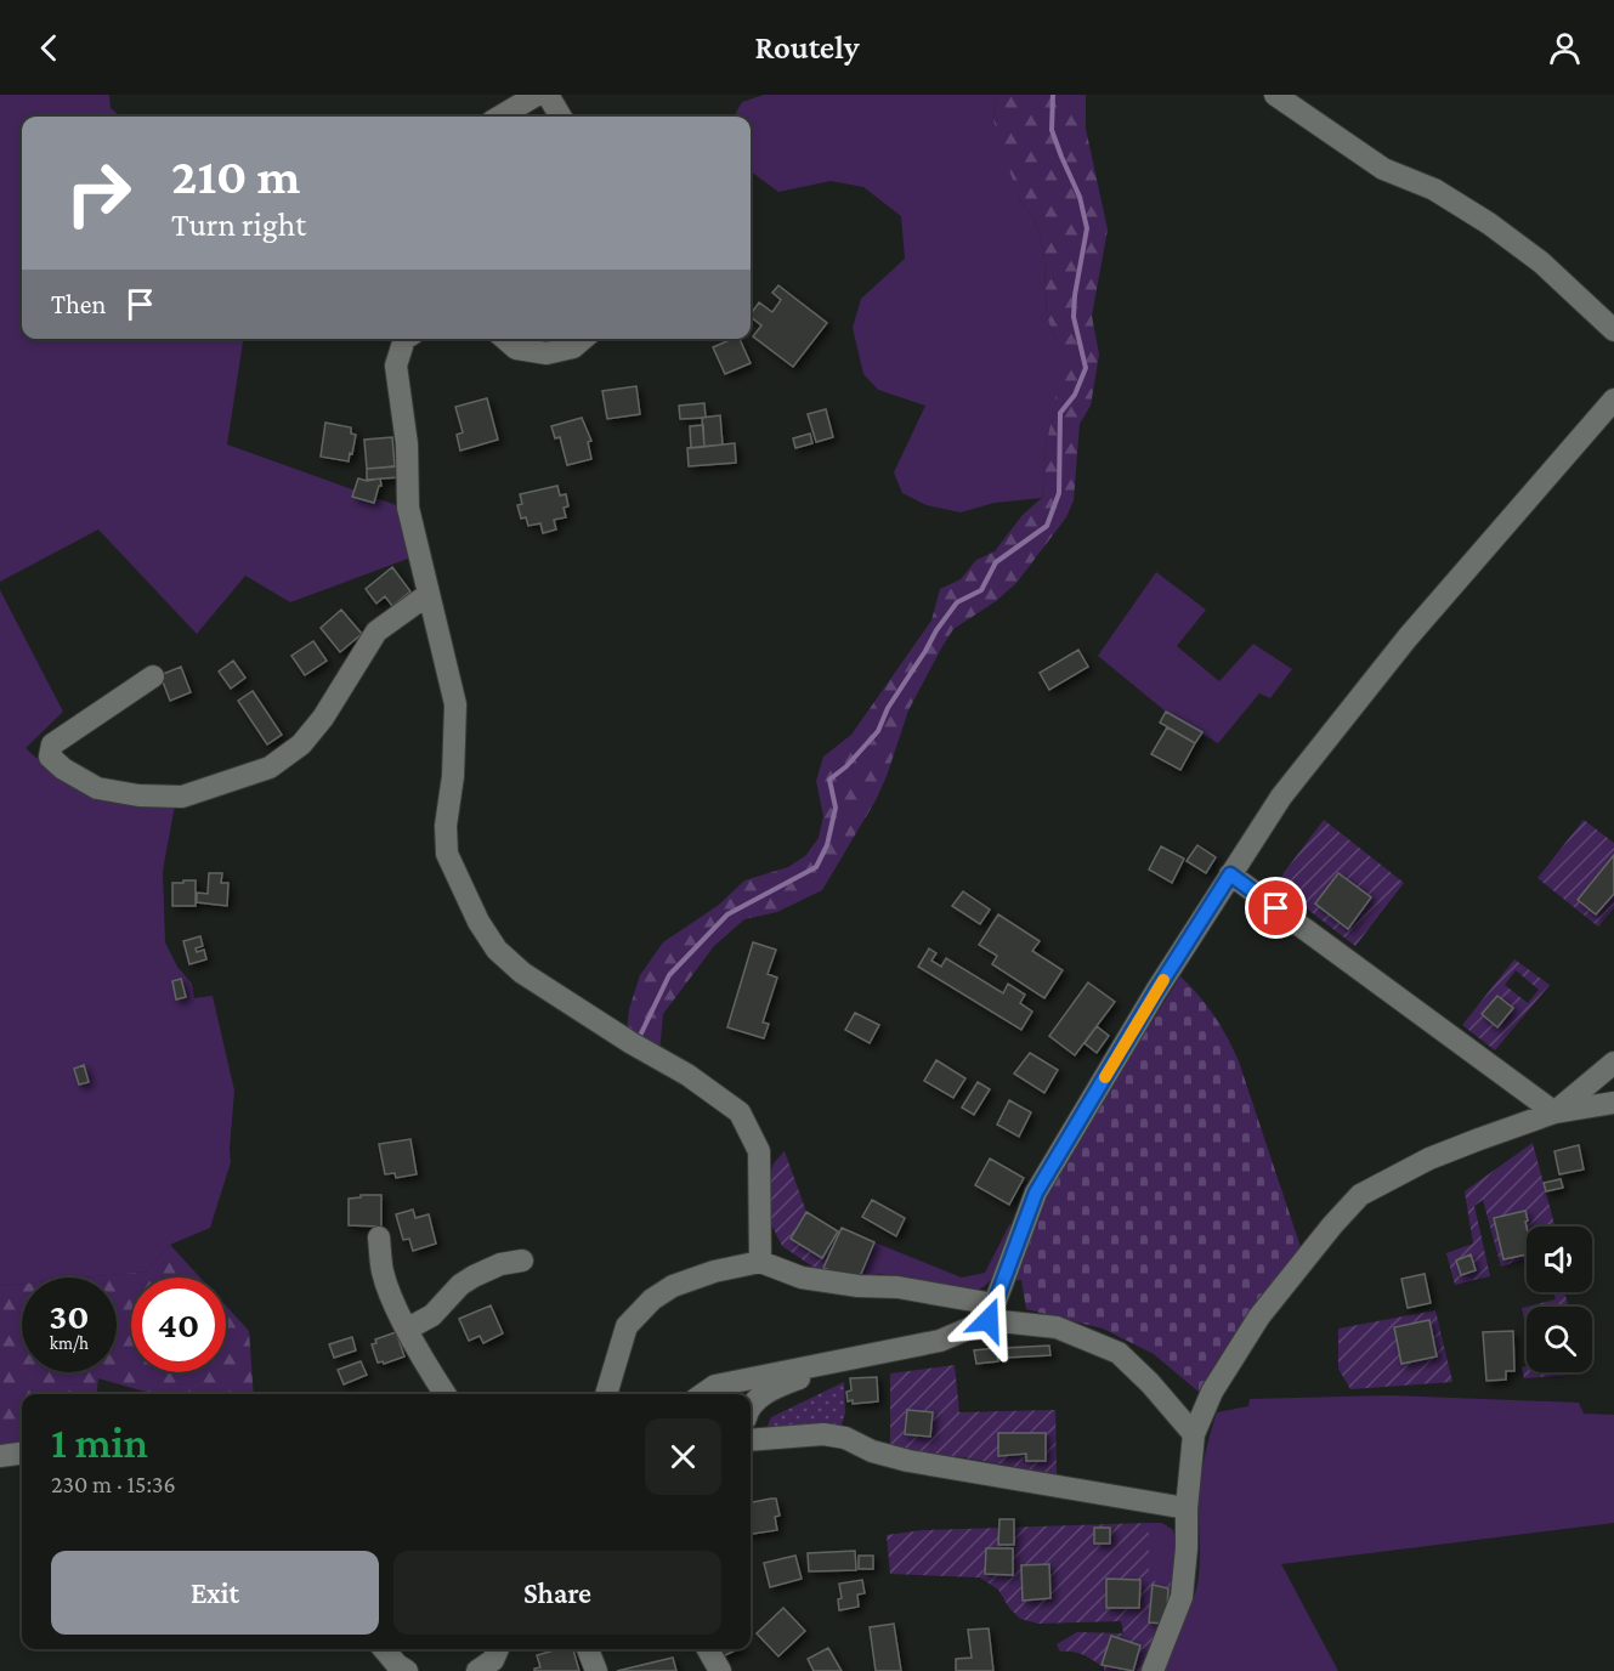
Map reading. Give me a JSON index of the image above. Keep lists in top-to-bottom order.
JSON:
{
  "page": {
    "header": "Routely",
    "turn": ["210 m", "Turn right"],
    "then": "Then",
    "speed": "30 km/h",
    "limit": "40",
    "heading": ["1 min", "230 m · 15:36"],
    "buttons": ["Exit", "Share"]
  }
}
